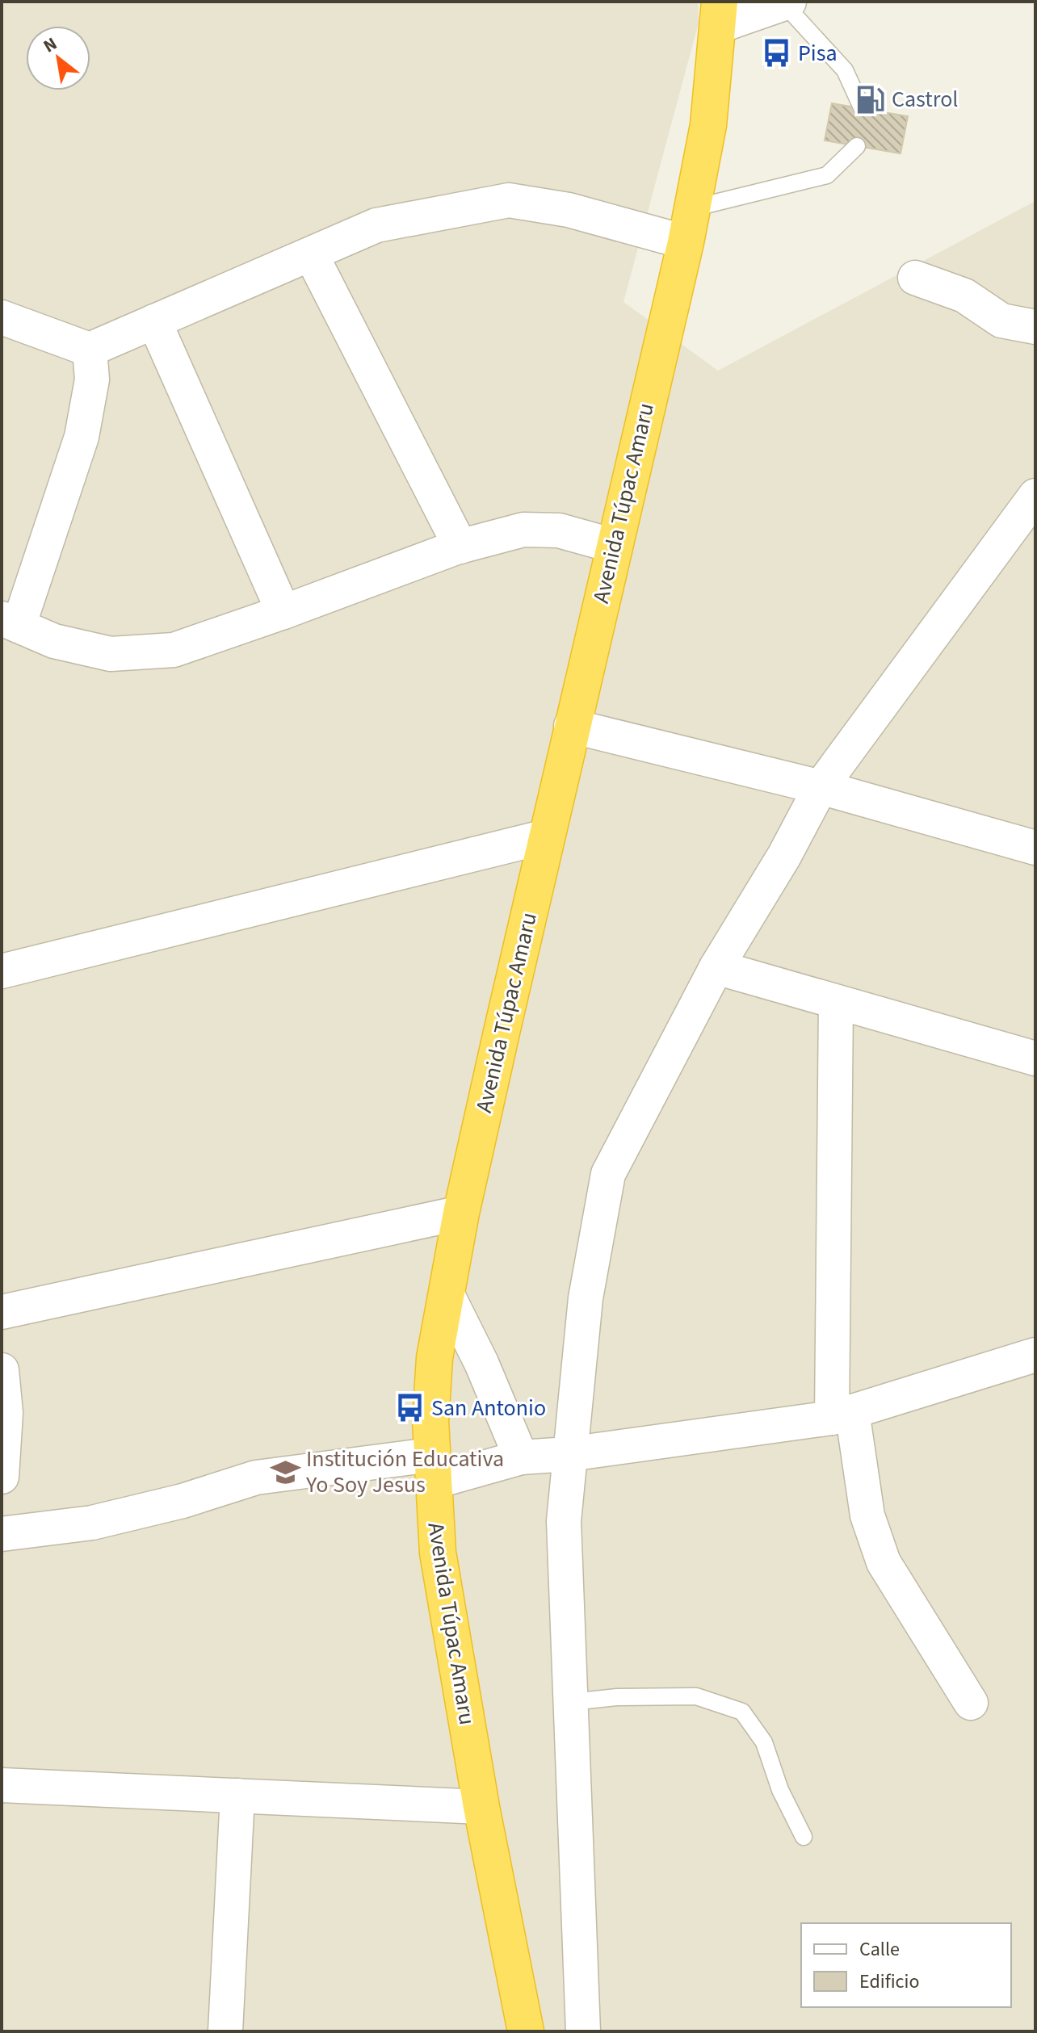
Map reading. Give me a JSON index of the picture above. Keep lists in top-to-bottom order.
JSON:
{
  "streets": {
    "highway": ["Avenida Túpac Amaru"]
  },
  "places": {
    "bus stop": ["Pisa", "San Antonio"],
    "fuel station": ["Castrol"],
    "school or university": ["Institución Educativa Yo Soy Jesus"]
  },
  "legend": ["Calle", "Edificio"],
  "north": "top left"
}
